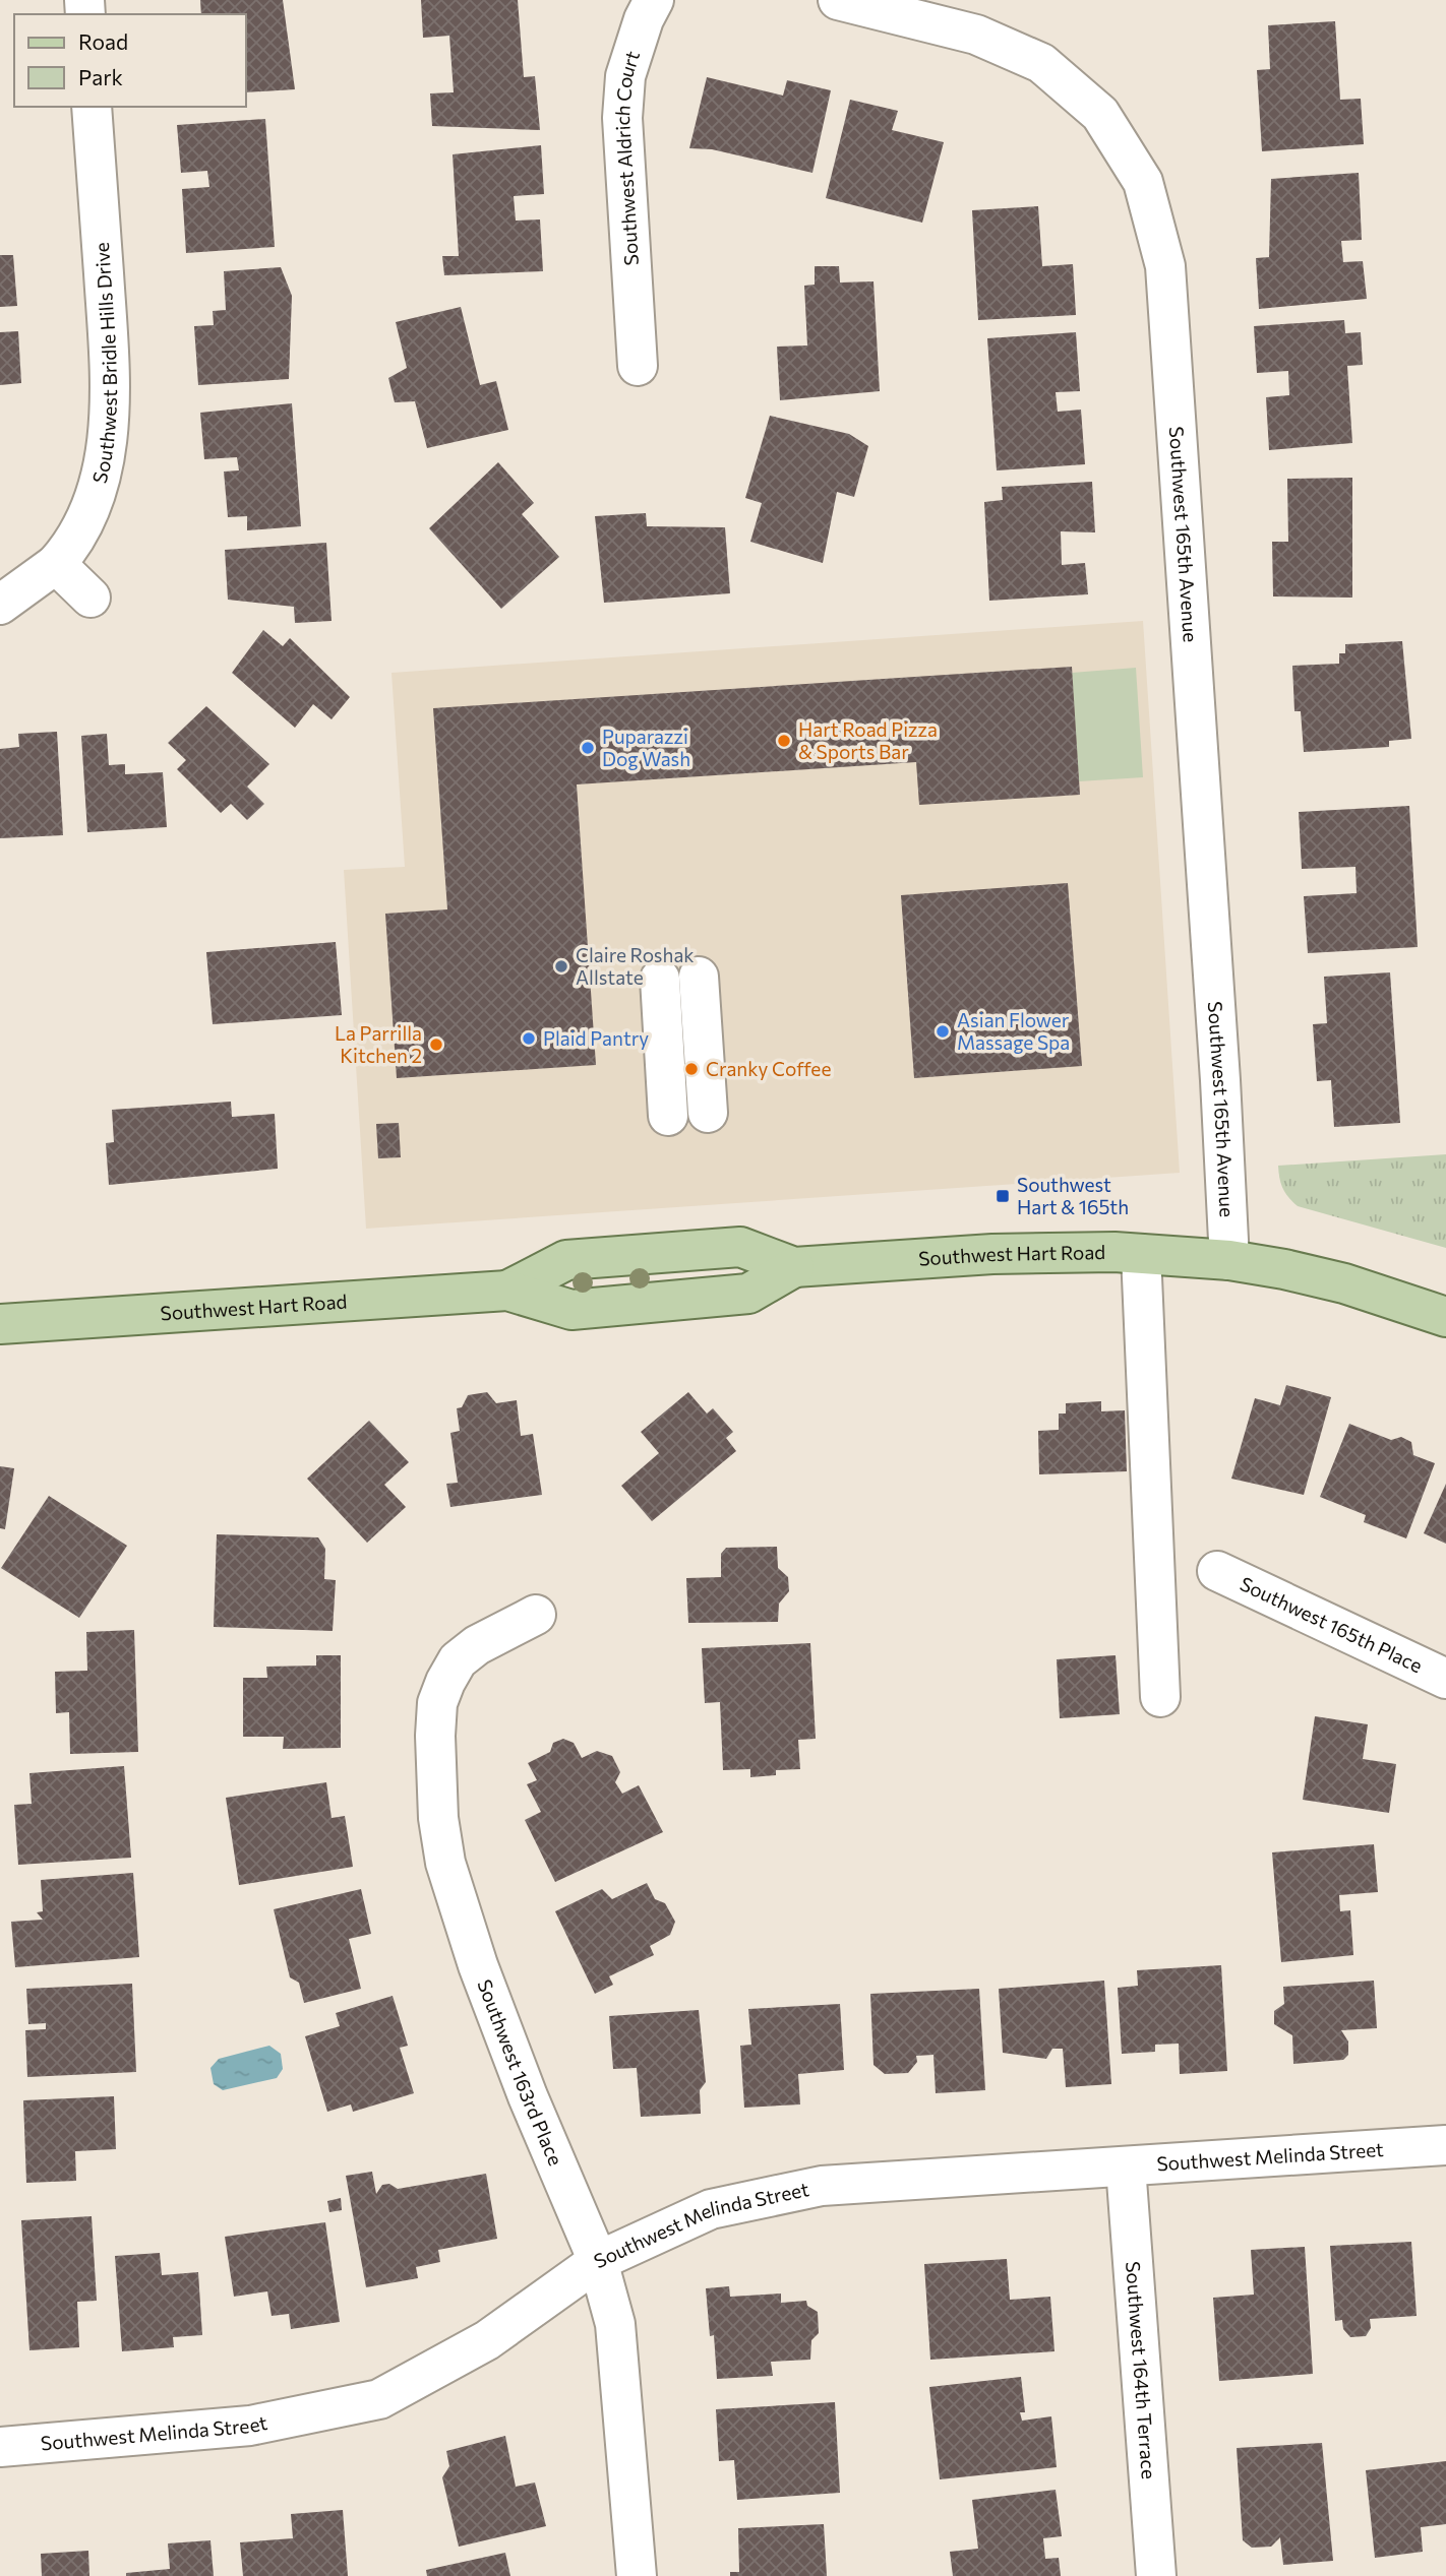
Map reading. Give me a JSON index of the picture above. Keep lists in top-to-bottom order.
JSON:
{
  "streets": {
    "main road": ["Southwest Hart Road"],
    "street": [
      "Southwest Aldrich Court",
      "Southwest Bridle Hills Drive",
      "Southwest 165th Avenue",
      "Southwest 165th Place",
      "Southwest 163rd Place",
      "Southwest Melinda Street",
      "Southwest 164th Terrace"
    ]
  },
  "crossings": [
    ["Southwest 165th Avenue", "Southwest Hart Road"],
    ["Southwest 163rd Place", "Southwest Melinda Street"],
    ["Southwest Melinda Street", "Southwest 164th Terrace"]
  ],
  "places": {
    "other": [
      "Hart Road Pizza & Sports Bar",
      "Puparazzi Dog Wash",
      "Claire Roshak Allstate",
      "Asian Flower Massage Spa",
      "Plaid Pantry",
      "La Parrilla Kitchen 2",
      "Cranky Coffee"
    ],
    "transit": ["Southwest Hart & 165th"]
  },
  "legend": ["Road", "Park"]
}
